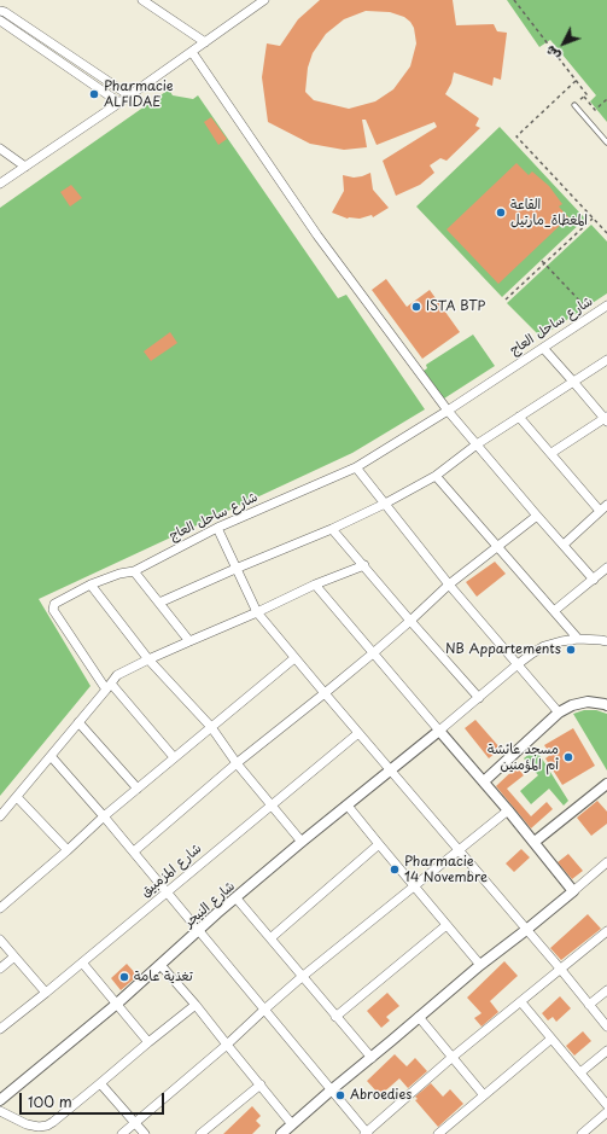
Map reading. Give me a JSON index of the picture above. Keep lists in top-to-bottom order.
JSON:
{
  "streets": {
    "street": ["شارع ساحل العاج", "شارع المزمبيق", "شارع النيجر"]
  },
  "places": [
    "Pharmacie ALFIDAE",
    "القاعة المغطاة_مارتيل",
    "ISTA BTP",
    "NB Appartements",
    "مسجد عائشة أم المؤمنين",
    "Pharmacie 14 Novembre",
    "تغذية عامة",
    "Abroedies"
  ],
  "scale_bar": "100 m",
  "north": "bottom left"
}
